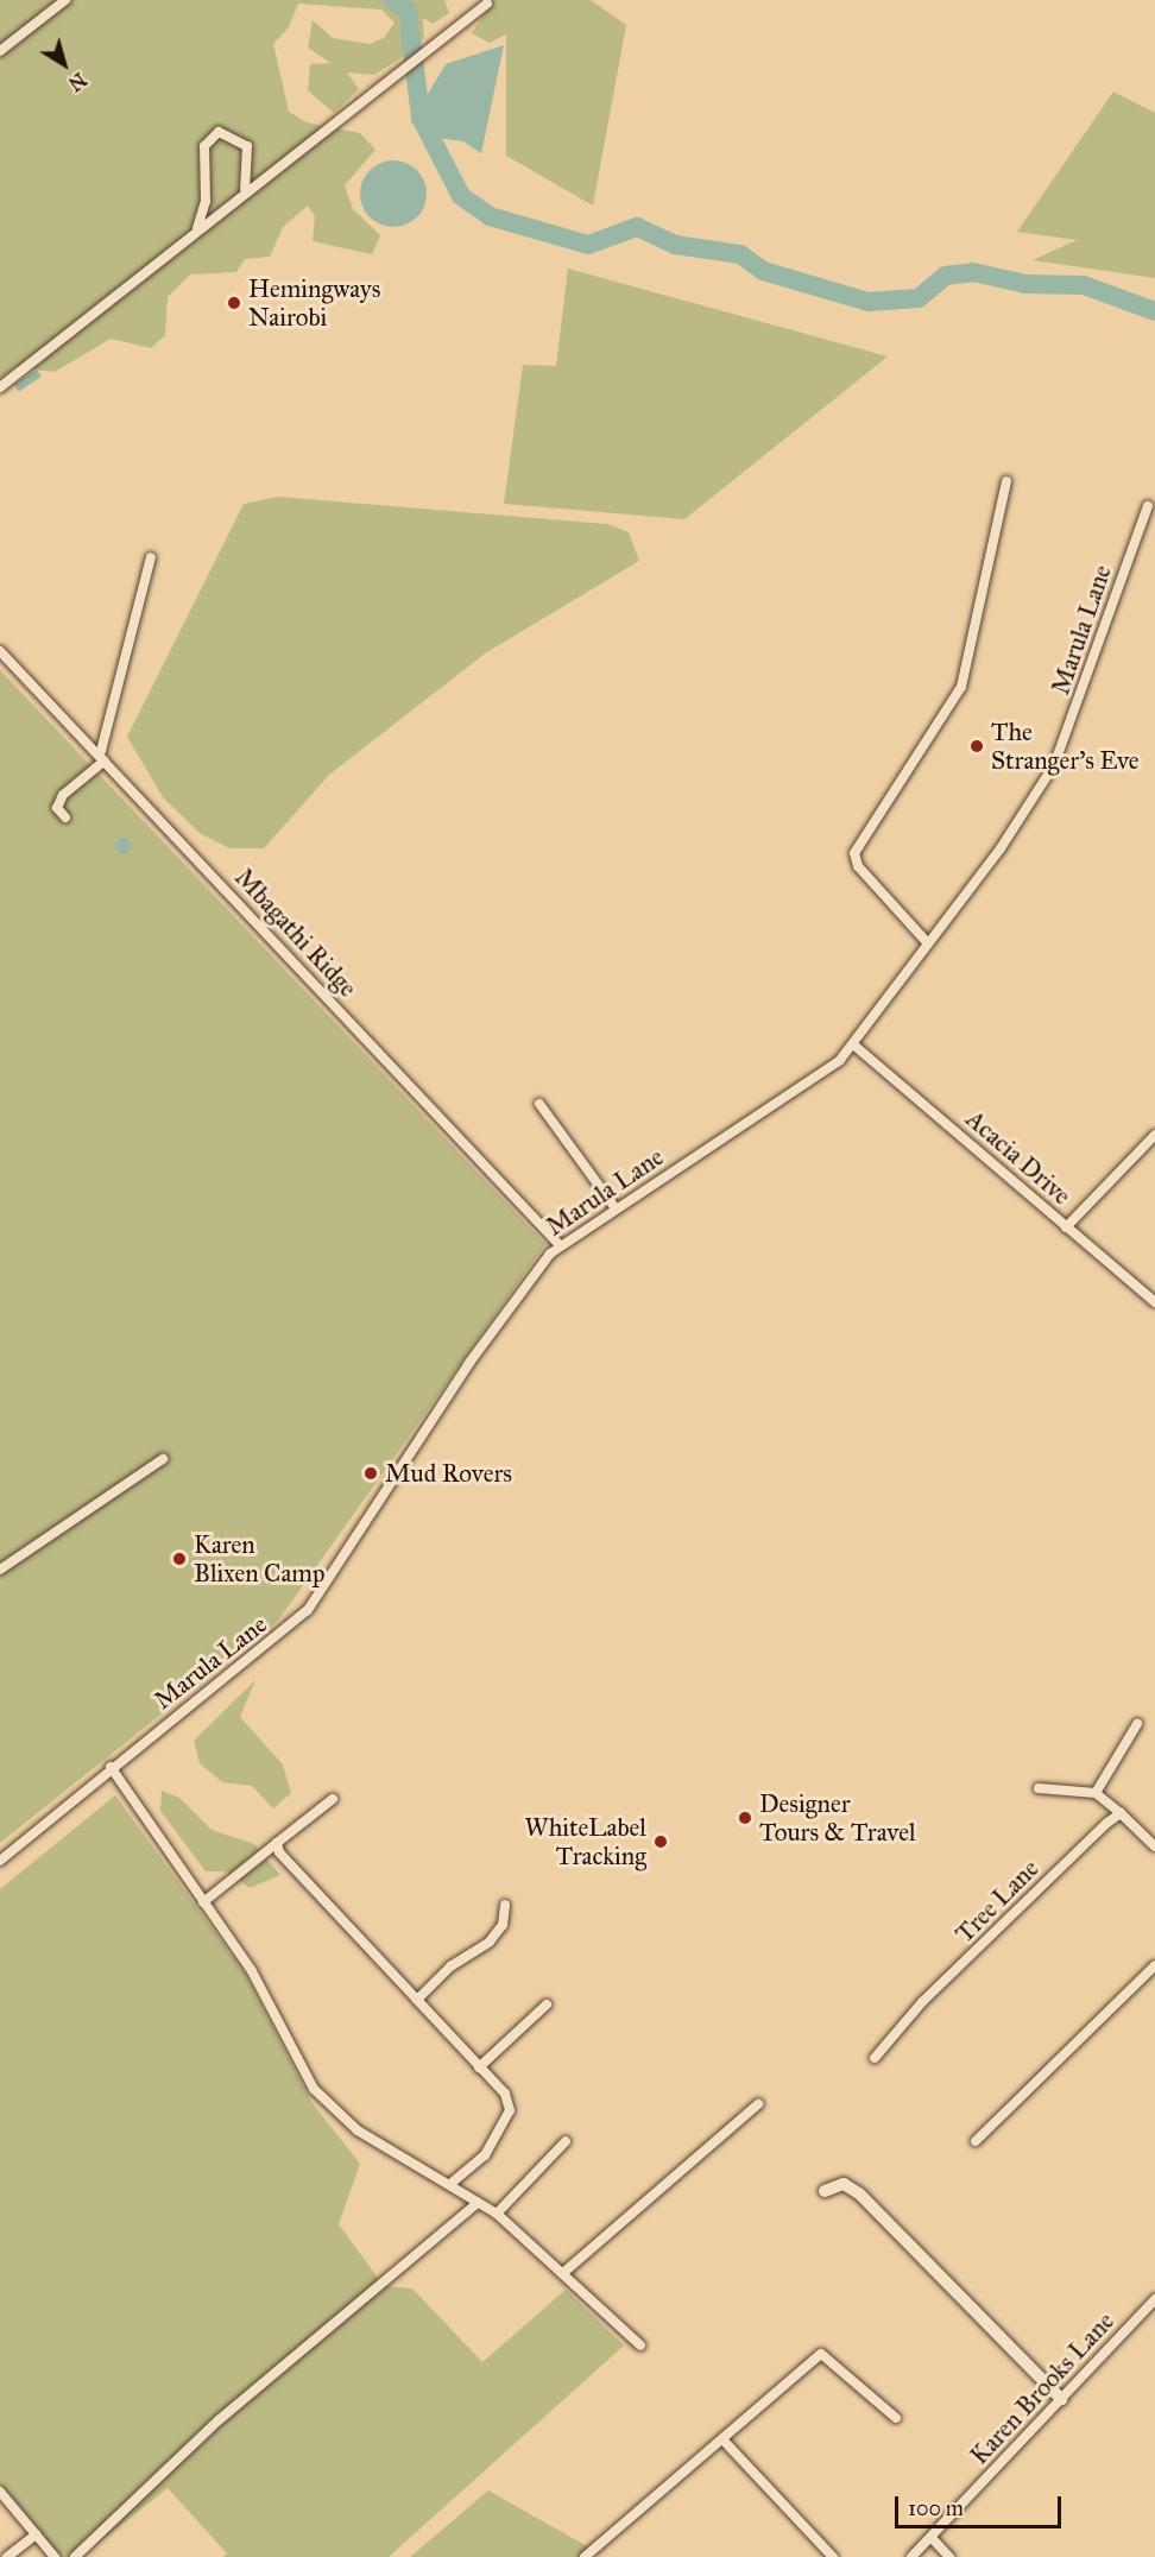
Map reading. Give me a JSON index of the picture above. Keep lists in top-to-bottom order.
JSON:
{
  "streets": {
    "street": [
      "Marula Lane",
      "Mbagathi Ridge",
      "Acacia Drive",
      "Tree Lane",
      "Karen Brooks Lane"
    ]
  },
  "crossings": [
    ["Marula Lane", "Mbagathi Ridge"],
    ["Marula Lane", "Acacia Drive"]
  ],
  "places": [
    "Hemingways Nairobi",
    "The Stranger's Eve",
    "Mud Rovers",
    "Karen Blixen Camp",
    "Designer Tours & Travel",
    "WhiteLabel Tracking"
  ],
  "scale_bar": "100 m",
  "north": "bottom right"
}
